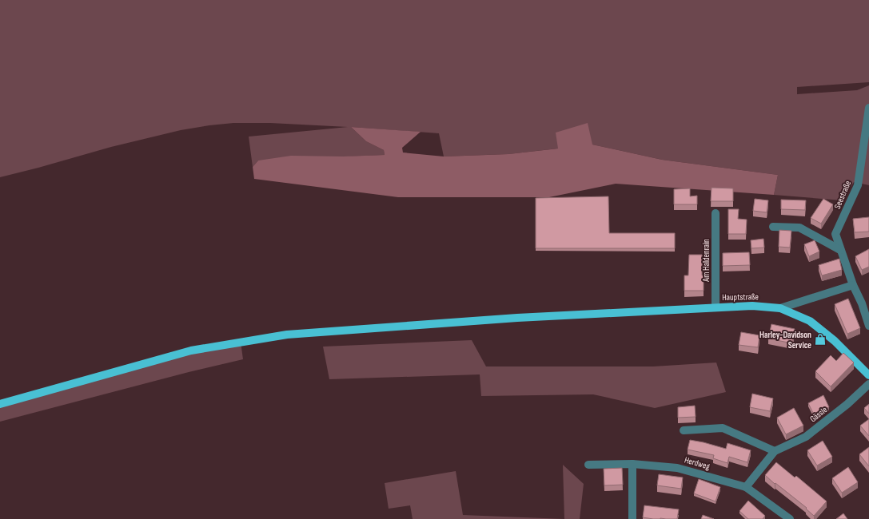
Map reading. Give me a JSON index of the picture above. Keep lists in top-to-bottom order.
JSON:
{
  "streets": {
    "main road": ["Hauptstraße"],
    "street": [
      "Seestraße",
      "Am Haldenrain",
      "Gässle",
      "Herdweg"
    ]
  },
  "crossings": [
    ["Am Haldenrain", "Hauptstraße"],
    ["Gässle", "Herdweg"]
  ],
  "places": {
    "shop": ["Harley-Davidson Service"]
  }
}
